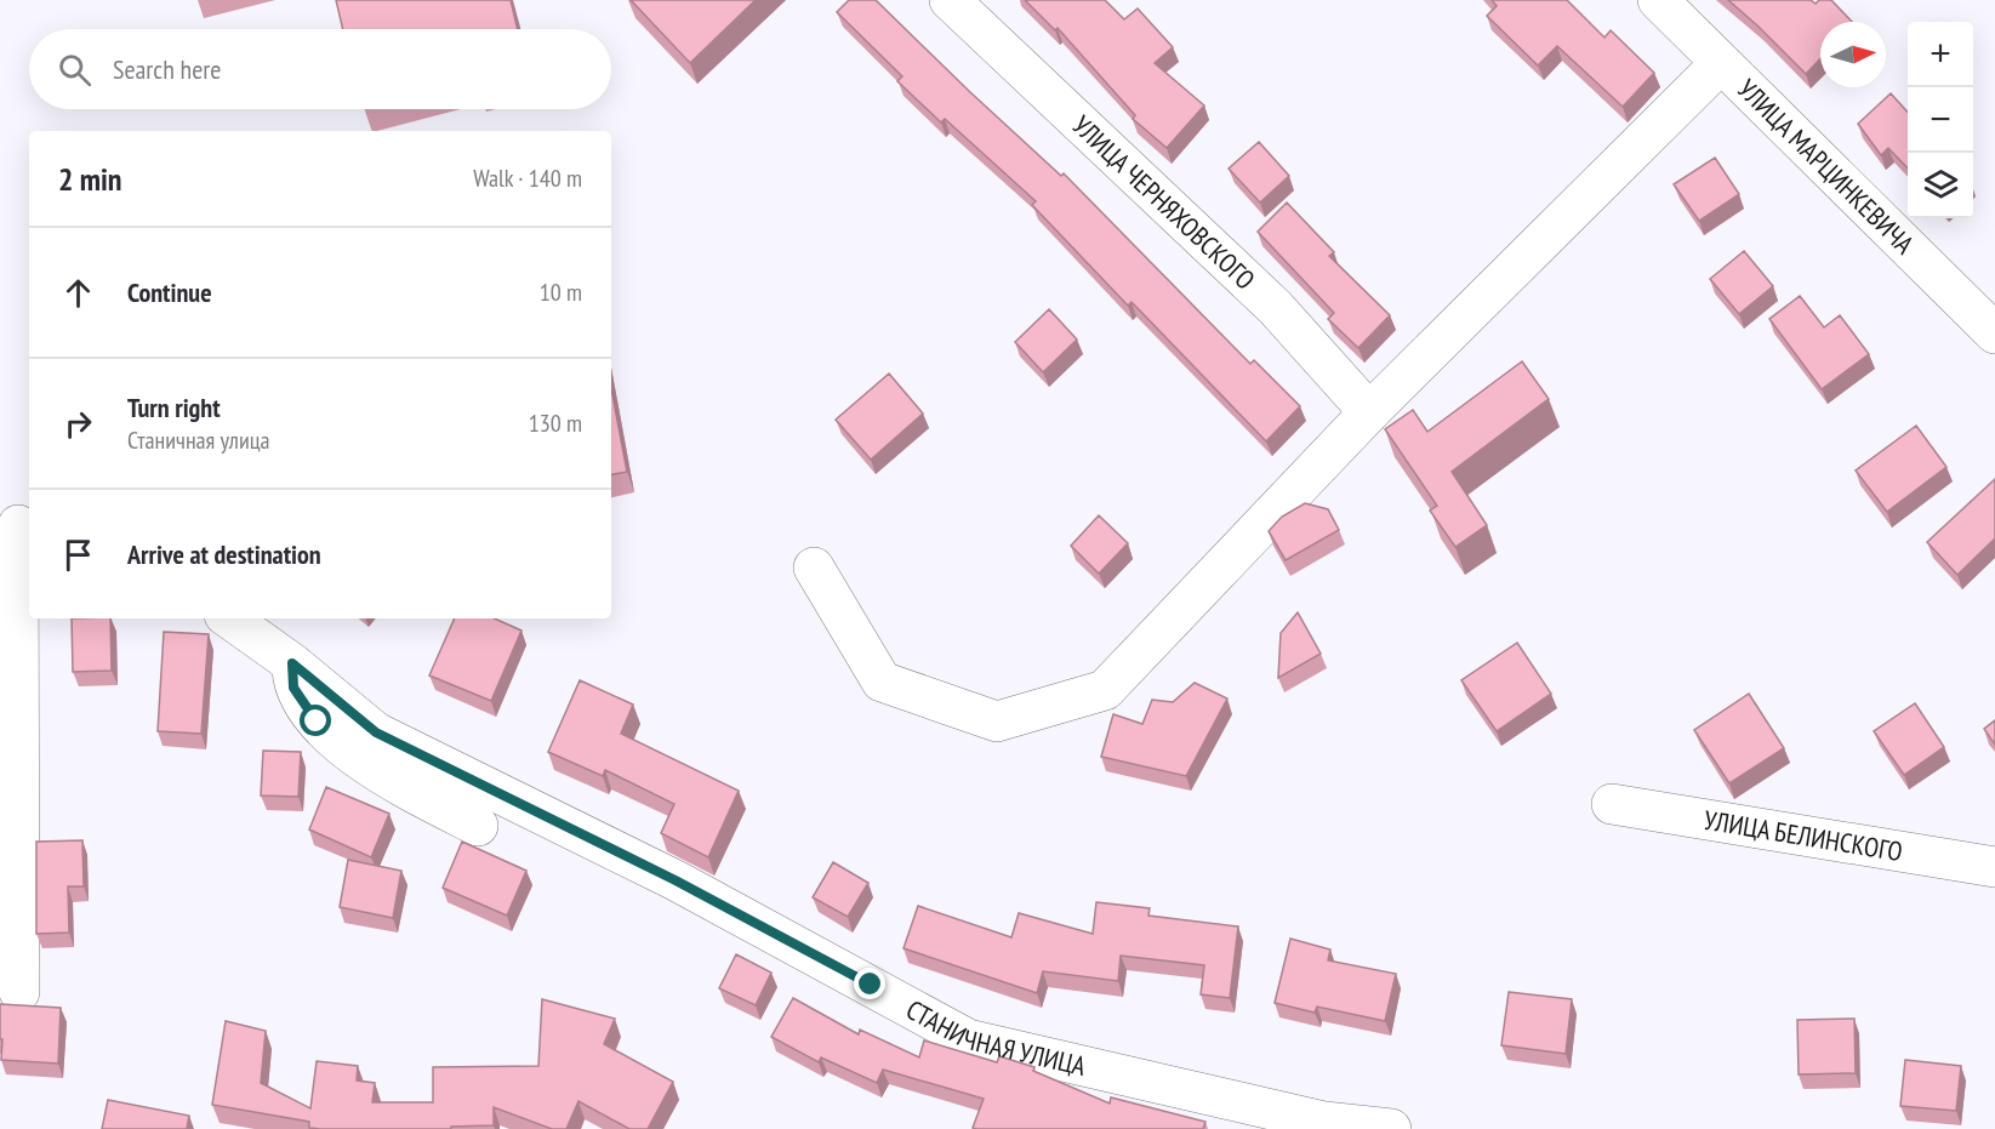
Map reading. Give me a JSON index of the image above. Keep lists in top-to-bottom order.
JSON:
{
  "streets": {
    "street": [
      "УЛИЦА МАРЦИНКЕВИЧА",
      "УЛИЦА ЧЕРНЯХОВСКОГО",
      "УЛИЦА БЕЛИНСКОГО",
      "СТАНИЧНАЯ УЛИЦА"
    ]
  },
  "north": "right",
  "page": {
    "map_buttons": ["+", "−"],
    "search": "Search here",
    "heading": ["2 min", "Walk · 140 m"],
    "list": [
      ["Continue", "10 m"],
      ["Turn right", "Станичная улица", "130 m"],
      "Arrive at destination"
    ]
  }
}
